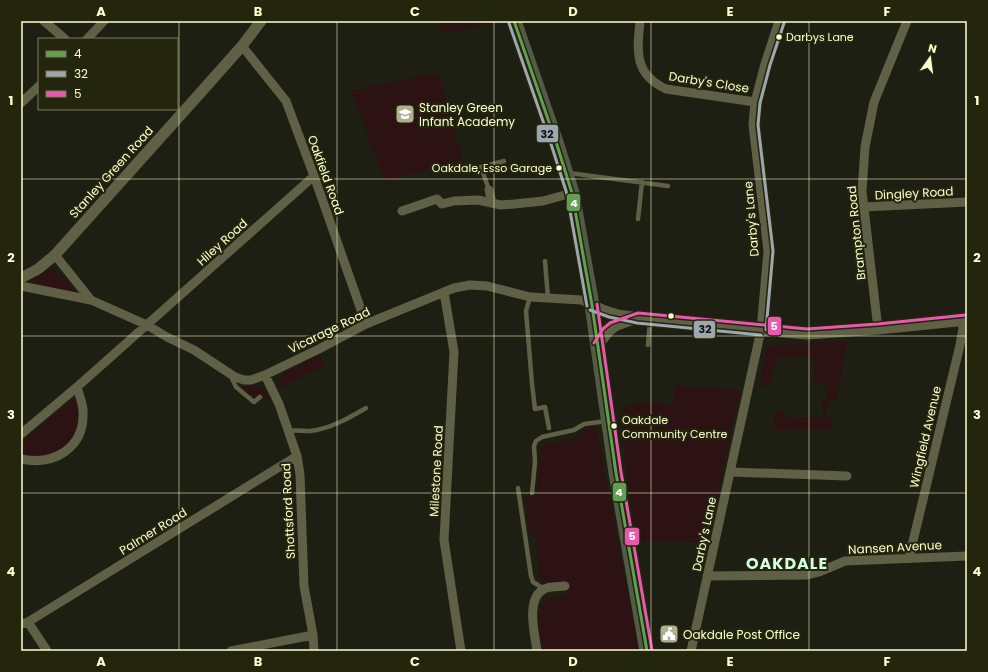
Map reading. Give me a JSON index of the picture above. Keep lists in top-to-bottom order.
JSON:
{
  "streets": {
    "street": [
      "Darby's Close",
      "Stanley Green Road",
      "Oakfield Road",
      "Dingley Road",
      "Darby's Lane",
      "Brampton Road",
      "Hiley Road",
      "Vicarage Road",
      "Wingfield Avenue",
      "Milestone Road",
      "Shottsford Road",
      "Palmer Road",
      "Nansen Avenue"
    ]
  },
  "crossings": [
    ["Darby's Close", "Darby's Lane"],
    ["Stanley Green Road", "Oakfield Road"],
    ["Stanley Green Road", "Vicarage Road"],
    ["Oakfield Road", "Hiley Road"],
    ["Oakfield Road", "Vicarage Road"],
    ["Dingley Road", "Brampton Road"],
    ["Darby's Lane", "Nansen Avenue"],
    ["Hiley Road", "Vicarage Road"],
    ["Vicarage Road", "Milestone Road"],
    ["Vicarage Road", "Shottsford Road"],
    ["Wingfield Avenue", "Nansen Avenue"],
    ["Shottsford Road", "Palmer Road"]
  ],
  "districts": ["OAKDALE"],
  "places": {
    "other": ["Darbys Lane", "Oakdale, Esso Garage", "Oakdale Community Centre"],
    "school or university": ["Stanley Green Infant Academy"],
    "public building": ["Oakdale Post Office"]
  },
  "lines": ["transit line 4", "transit line 32", "transit line 5"],
  "legend": ["4", "32", "5"],
  "north": "top",
  "grid": {
    "columns": [
      "A",
      "B",
      "C",
      "D",
      "E",
      "F"
    ],
    "rows": [
      "1",
      "2",
      "3",
      "4"
    ]
  }
}
